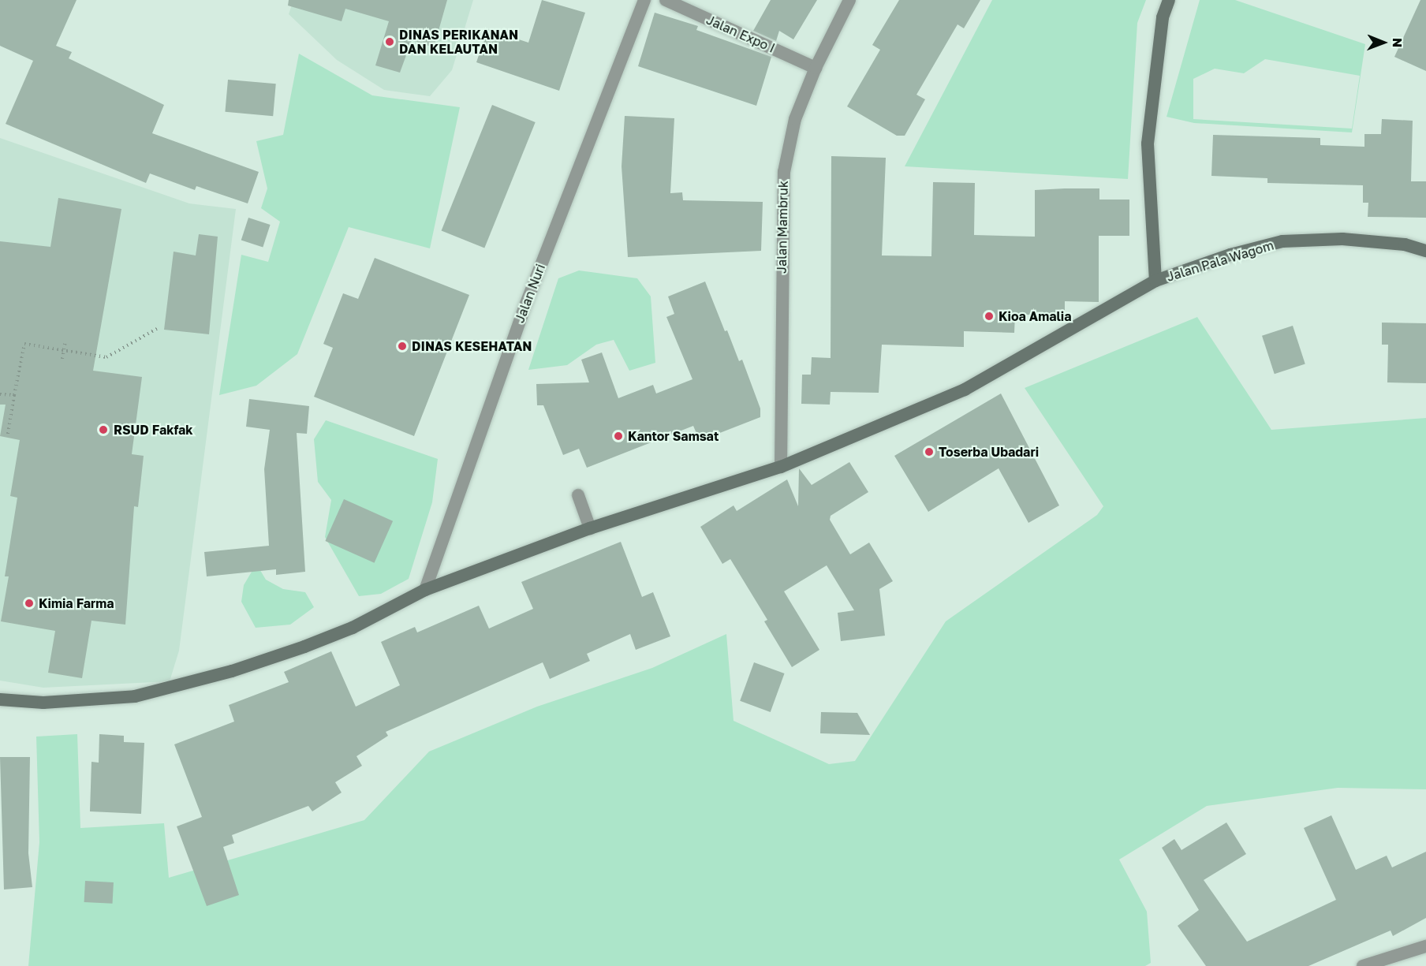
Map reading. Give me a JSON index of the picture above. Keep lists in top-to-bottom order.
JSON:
{
  "streets": {
    "main road": ["Jalan Pala Wagom"],
    "street": ["Jalan Expo I", "Jalan Mambruk", "Jalan Nuri"]
  },
  "crossings": [
    ["Jalan Expo I", "Jalan Mambruk"],
    ["Jalan Mambruk", "Jalan Pala Wagom"],
    ["Jalan Pala Wagom", "Jalan Nuri"]
  ],
  "places": [
    "DINAS PERIKANAN DAN KELAUTAN",
    "Kioa Amalia",
    "DINAS KESEHATAN",
    "RSUD Fakfak",
    "Kantor Samsat",
    "Toserba Ubadari",
    "Kimia Farma"
  ],
  "north": "right"
}
